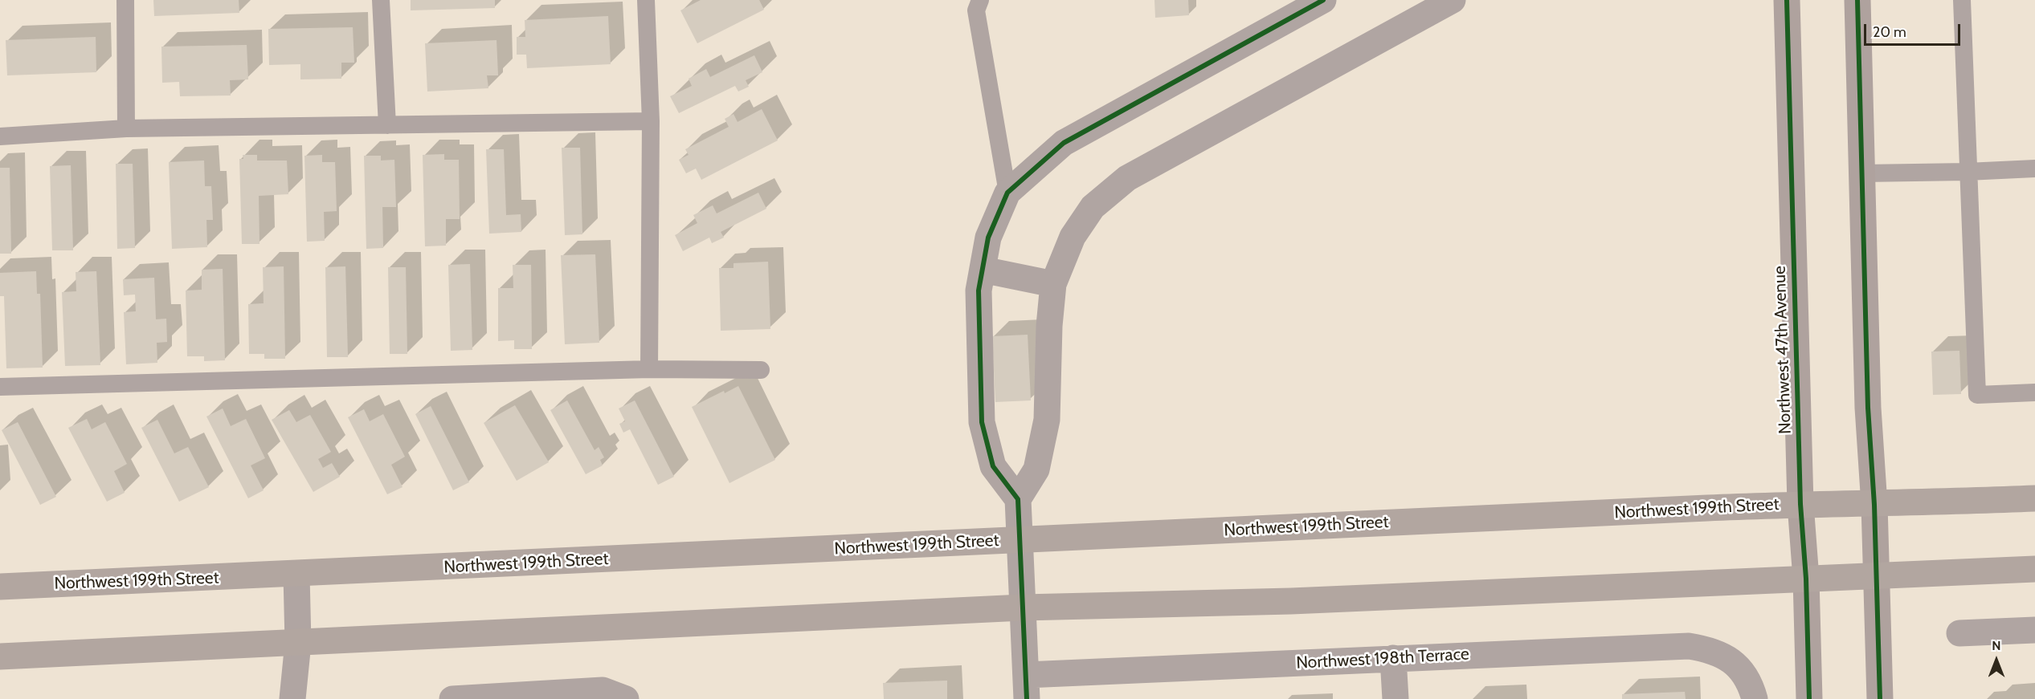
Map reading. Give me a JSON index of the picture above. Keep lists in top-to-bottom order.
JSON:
{
  "streets": {
    "main road": ["Northwest 47th Avenue", "Northwest 199th Street"],
    "street": ["Northwest 198th Terrace"]
  },
  "crossings": [
    ["Northwest 47th Avenue", "Northwest 199th Street"]
  ],
  "scale_bar": "20 m",
  "north": "top"
}
